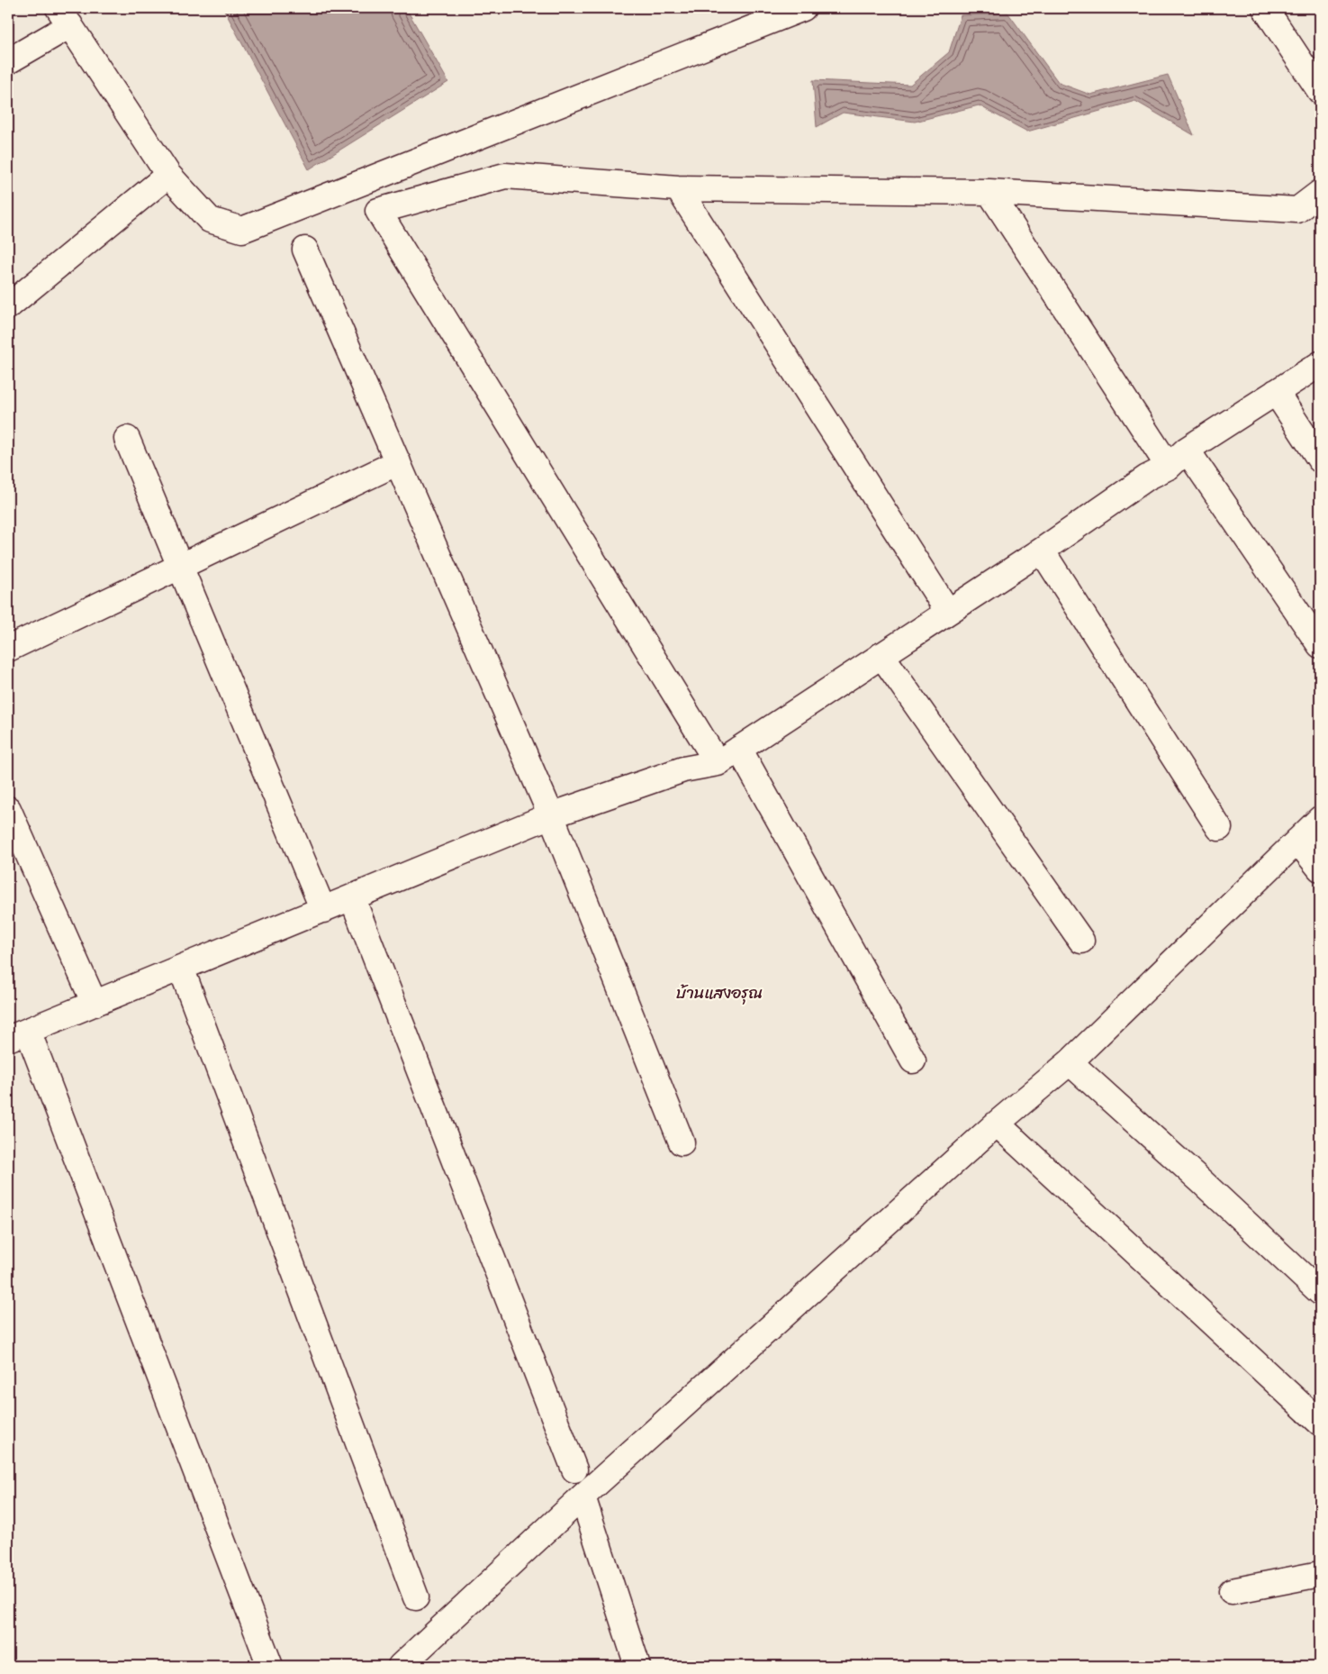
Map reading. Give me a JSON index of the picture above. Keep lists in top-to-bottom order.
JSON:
{
  "districts": ["บ้านแสงอรุณ"]
}
